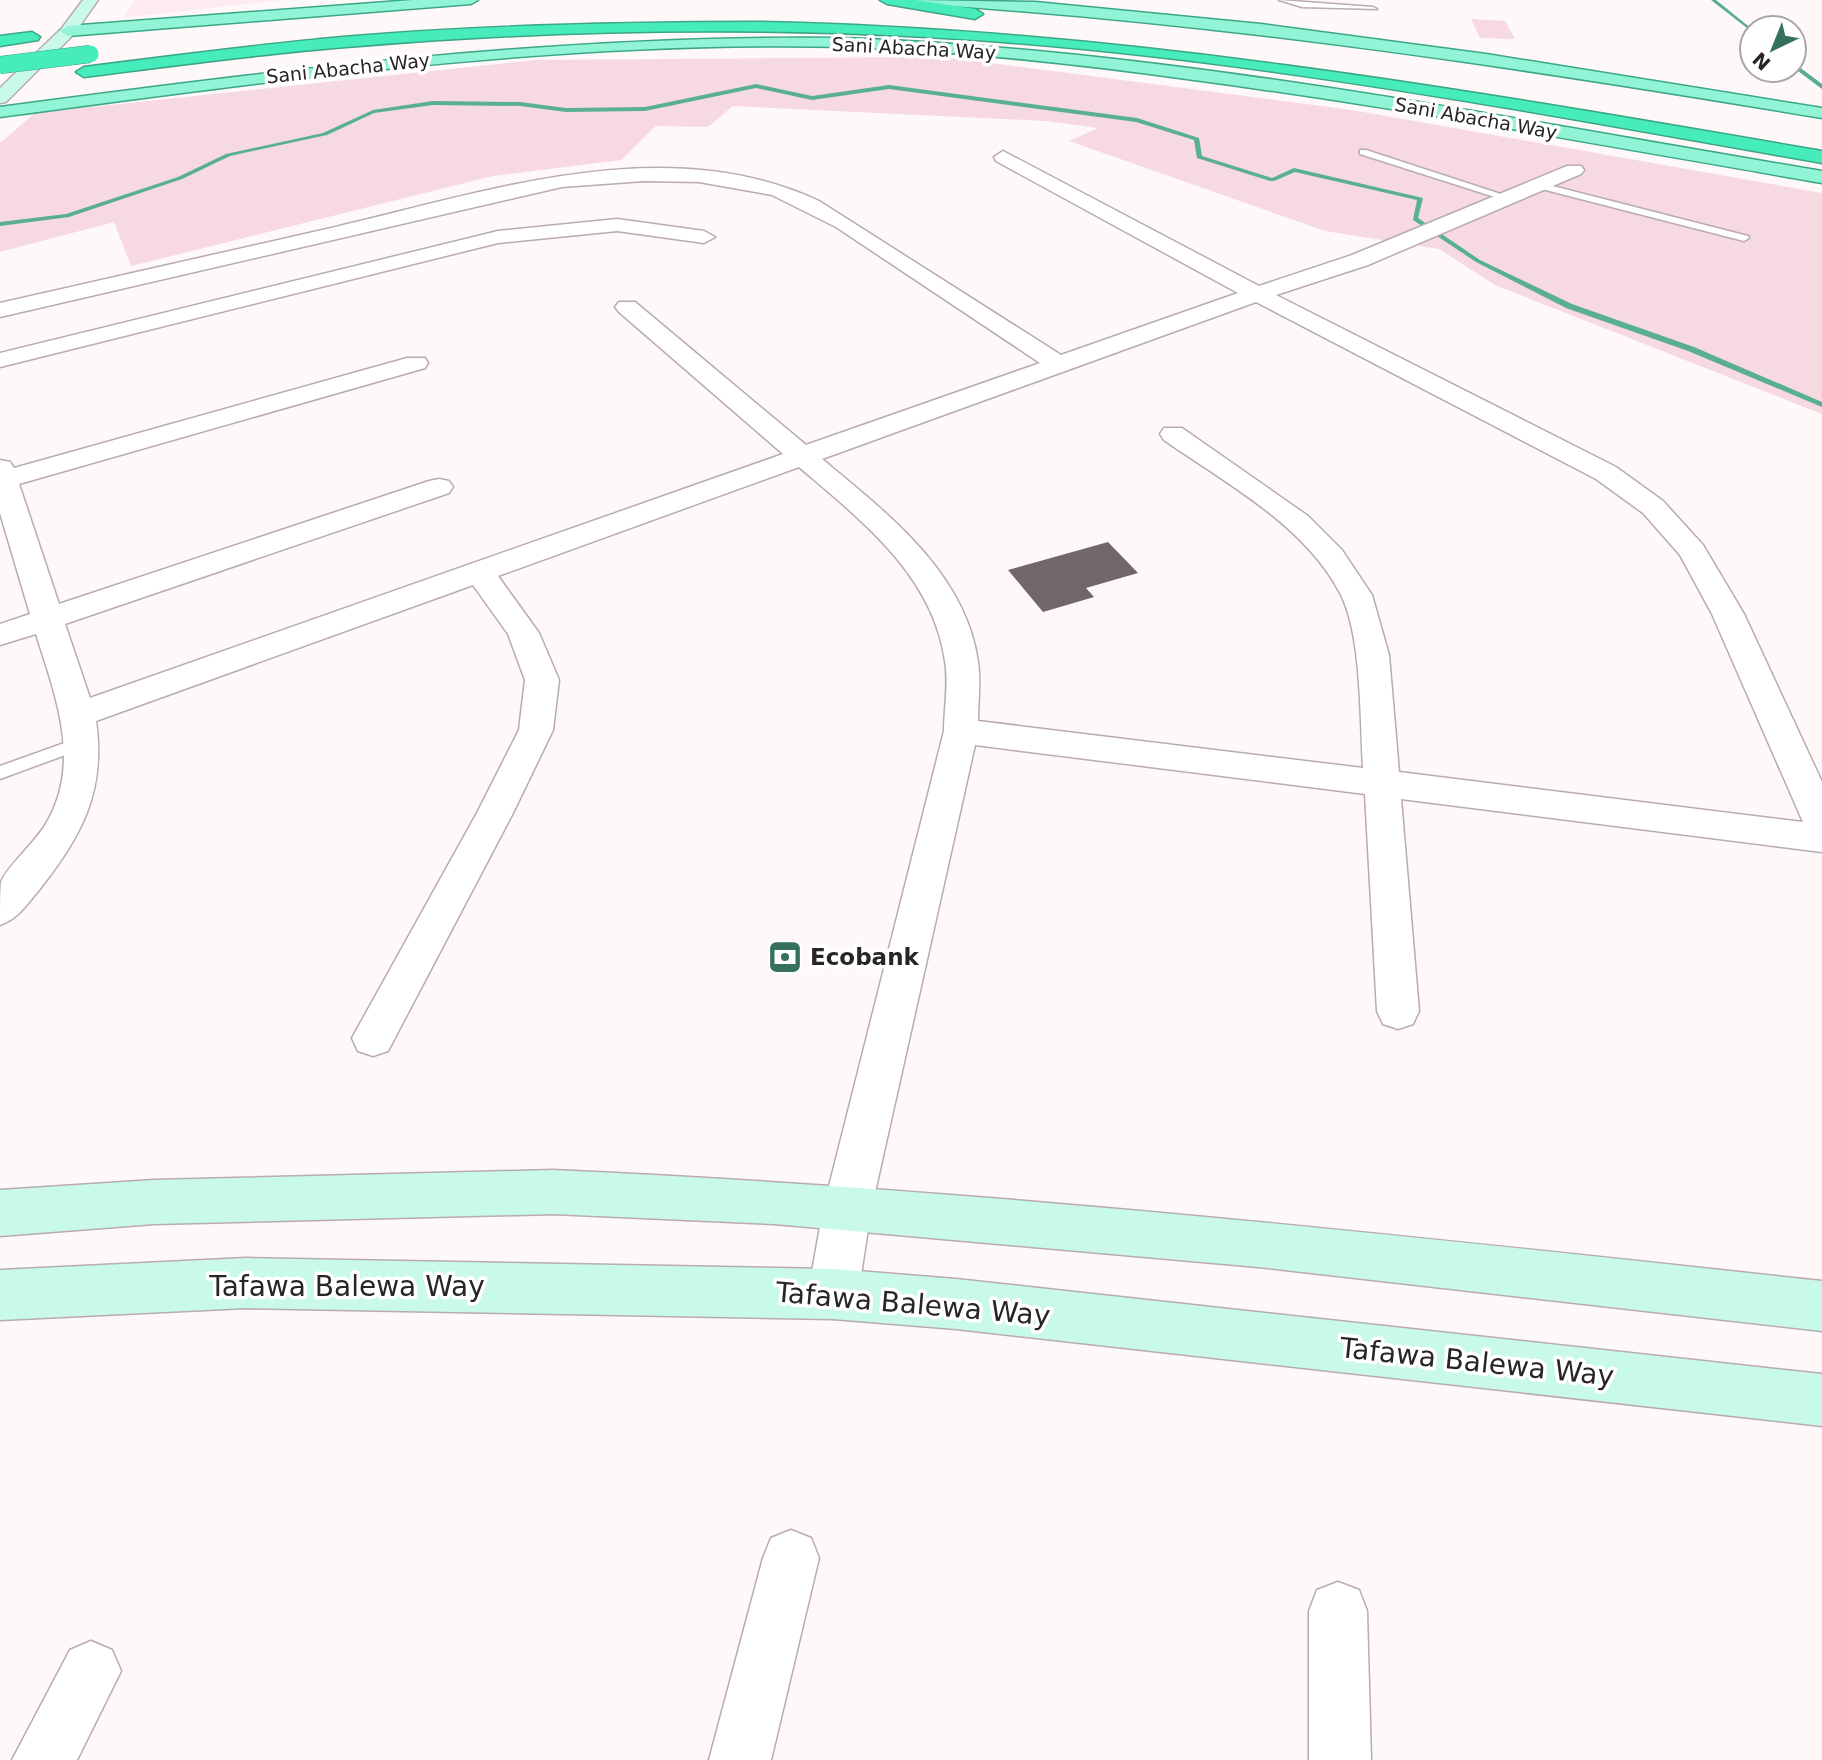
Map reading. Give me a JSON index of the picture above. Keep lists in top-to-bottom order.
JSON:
{
  "streets": {
    "highway": ["Sani Abacha Way"],
    "main road": ["Tafawa Balewa Way"]
  },
  "places": {
    "bank": ["Ecobank"]
  },
  "north": "bottom left"
}
